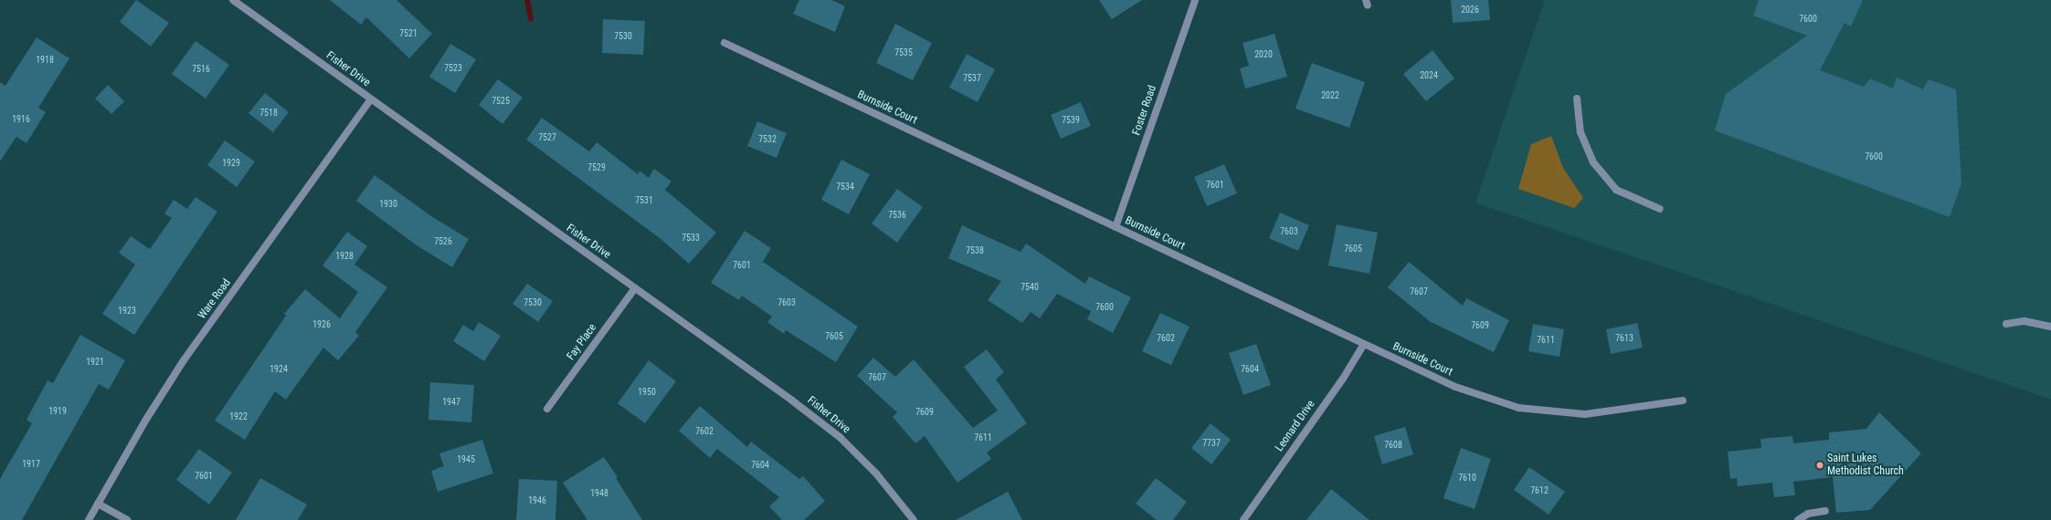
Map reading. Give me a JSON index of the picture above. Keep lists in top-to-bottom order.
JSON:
{
  "streets": {
    "street": [
      "Fisher Drive",
      "Burnside Court",
      "Foster Road",
      "Ware Road",
      "Fay Place",
      "Leonard Drive"
    ]
  },
  "crossings": [
    ["Fisher Drive", "Ware Road"],
    ["Fisher Drive", "Fay Place"],
    ["Burnside Court", "Foster Road"],
    ["Burnside Court", "Leonard Drive"]
  ],
  "places": ["Saint Lukes Methodist Church"],
  "house_numbers": [
    "2026",
    "7600",
    "7521",
    "7530",
    "7535",
    "2020",
    "1918",
    "7523",
    "7516",
    "2024",
    "7537",
    "2022",
    "7525",
    "7518",
    "1916",
    "7539",
    "7527",
    "7532",
    "7600",
    "1929",
    "7529",
    "7601",
    "7534",
    "7531",
    "1930",
    "7536",
    "7603",
    "7533",
    "7526",
    "7605",
    "7538",
    "1928",
    "7601",
    "7540",
    "7607",
    "7530",
    "7603",
    "7600",
    "1923",
    "1926",
    "7609",
    "7605",
    "7602",
    "7613",
    "7611",
    "1921",
    "1924",
    "7604",
    "7607",
    "1950",
    "1947",
    "1919",
    "7609",
    "1922",
    "7602",
    "7611",
    "7737",
    "7608",
    "1945",
    "1917",
    "7604",
    "7601",
    "7610",
    "7612",
    "1948",
    "1946"
  ]
}
